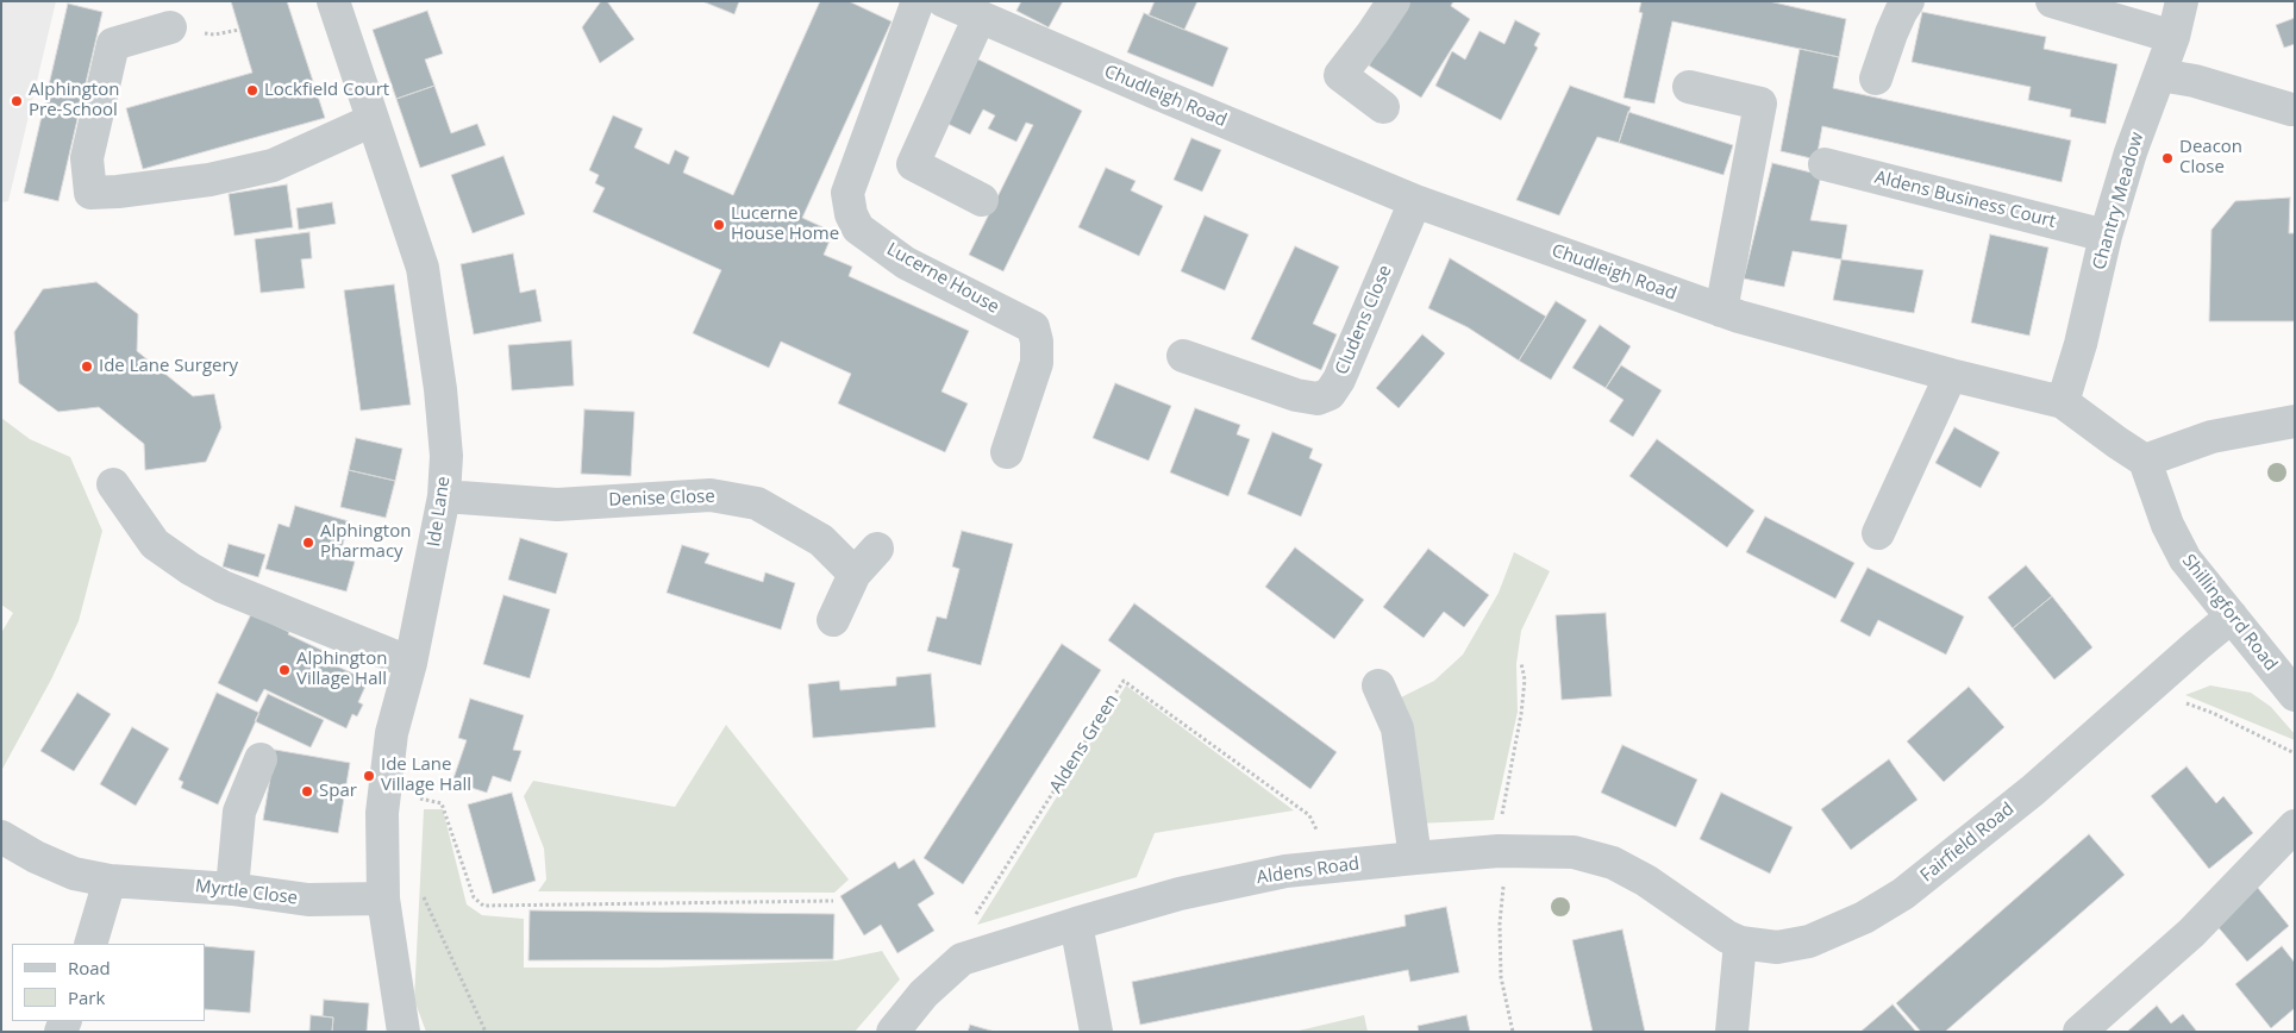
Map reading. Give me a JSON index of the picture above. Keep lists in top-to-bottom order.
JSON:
{
  "streets": {
    "street": [
      "Chudleigh Road",
      "Aldens Business Court",
      "Chantry Meadow",
      "Lucerne House",
      "Cludens Close",
      "Denise Close",
      "Ide Lane",
      "Shillingford Road",
      "Fairfield Road",
      "Aldens Road",
      "Myrtle Close"
    ],
    "path": ["Aldens Green"]
  },
  "crossings": [
    ["Chudleigh Road", "Chantry Meadow"],
    ["Chudleigh Road", "Cludens Close"],
    ["Chudleigh Road", "Shillingford Road"],
    ["Aldens Business Court", "Chantry Meadow"],
    ["Denise Close", "Ide Lane"],
    ["Ide Lane", "Myrtle Close"],
    ["Shillingford Road", "Fairfield Road"],
    ["Aldens Green", "Aldens Road"],
    ["Fairfield Road", "Aldens Road"]
  ],
  "places": [
    "Lockfield Court",
    "Alphington Pre-School",
    "Deacon Close",
    "Lucerne House Home",
    "Ide Lane Surgery",
    "Alphington Pharmacy",
    "Alphington Village Hall",
    "Ide Lane Village Hall",
    "Spar"
  ],
  "legend": ["Road", "Park"]
}
